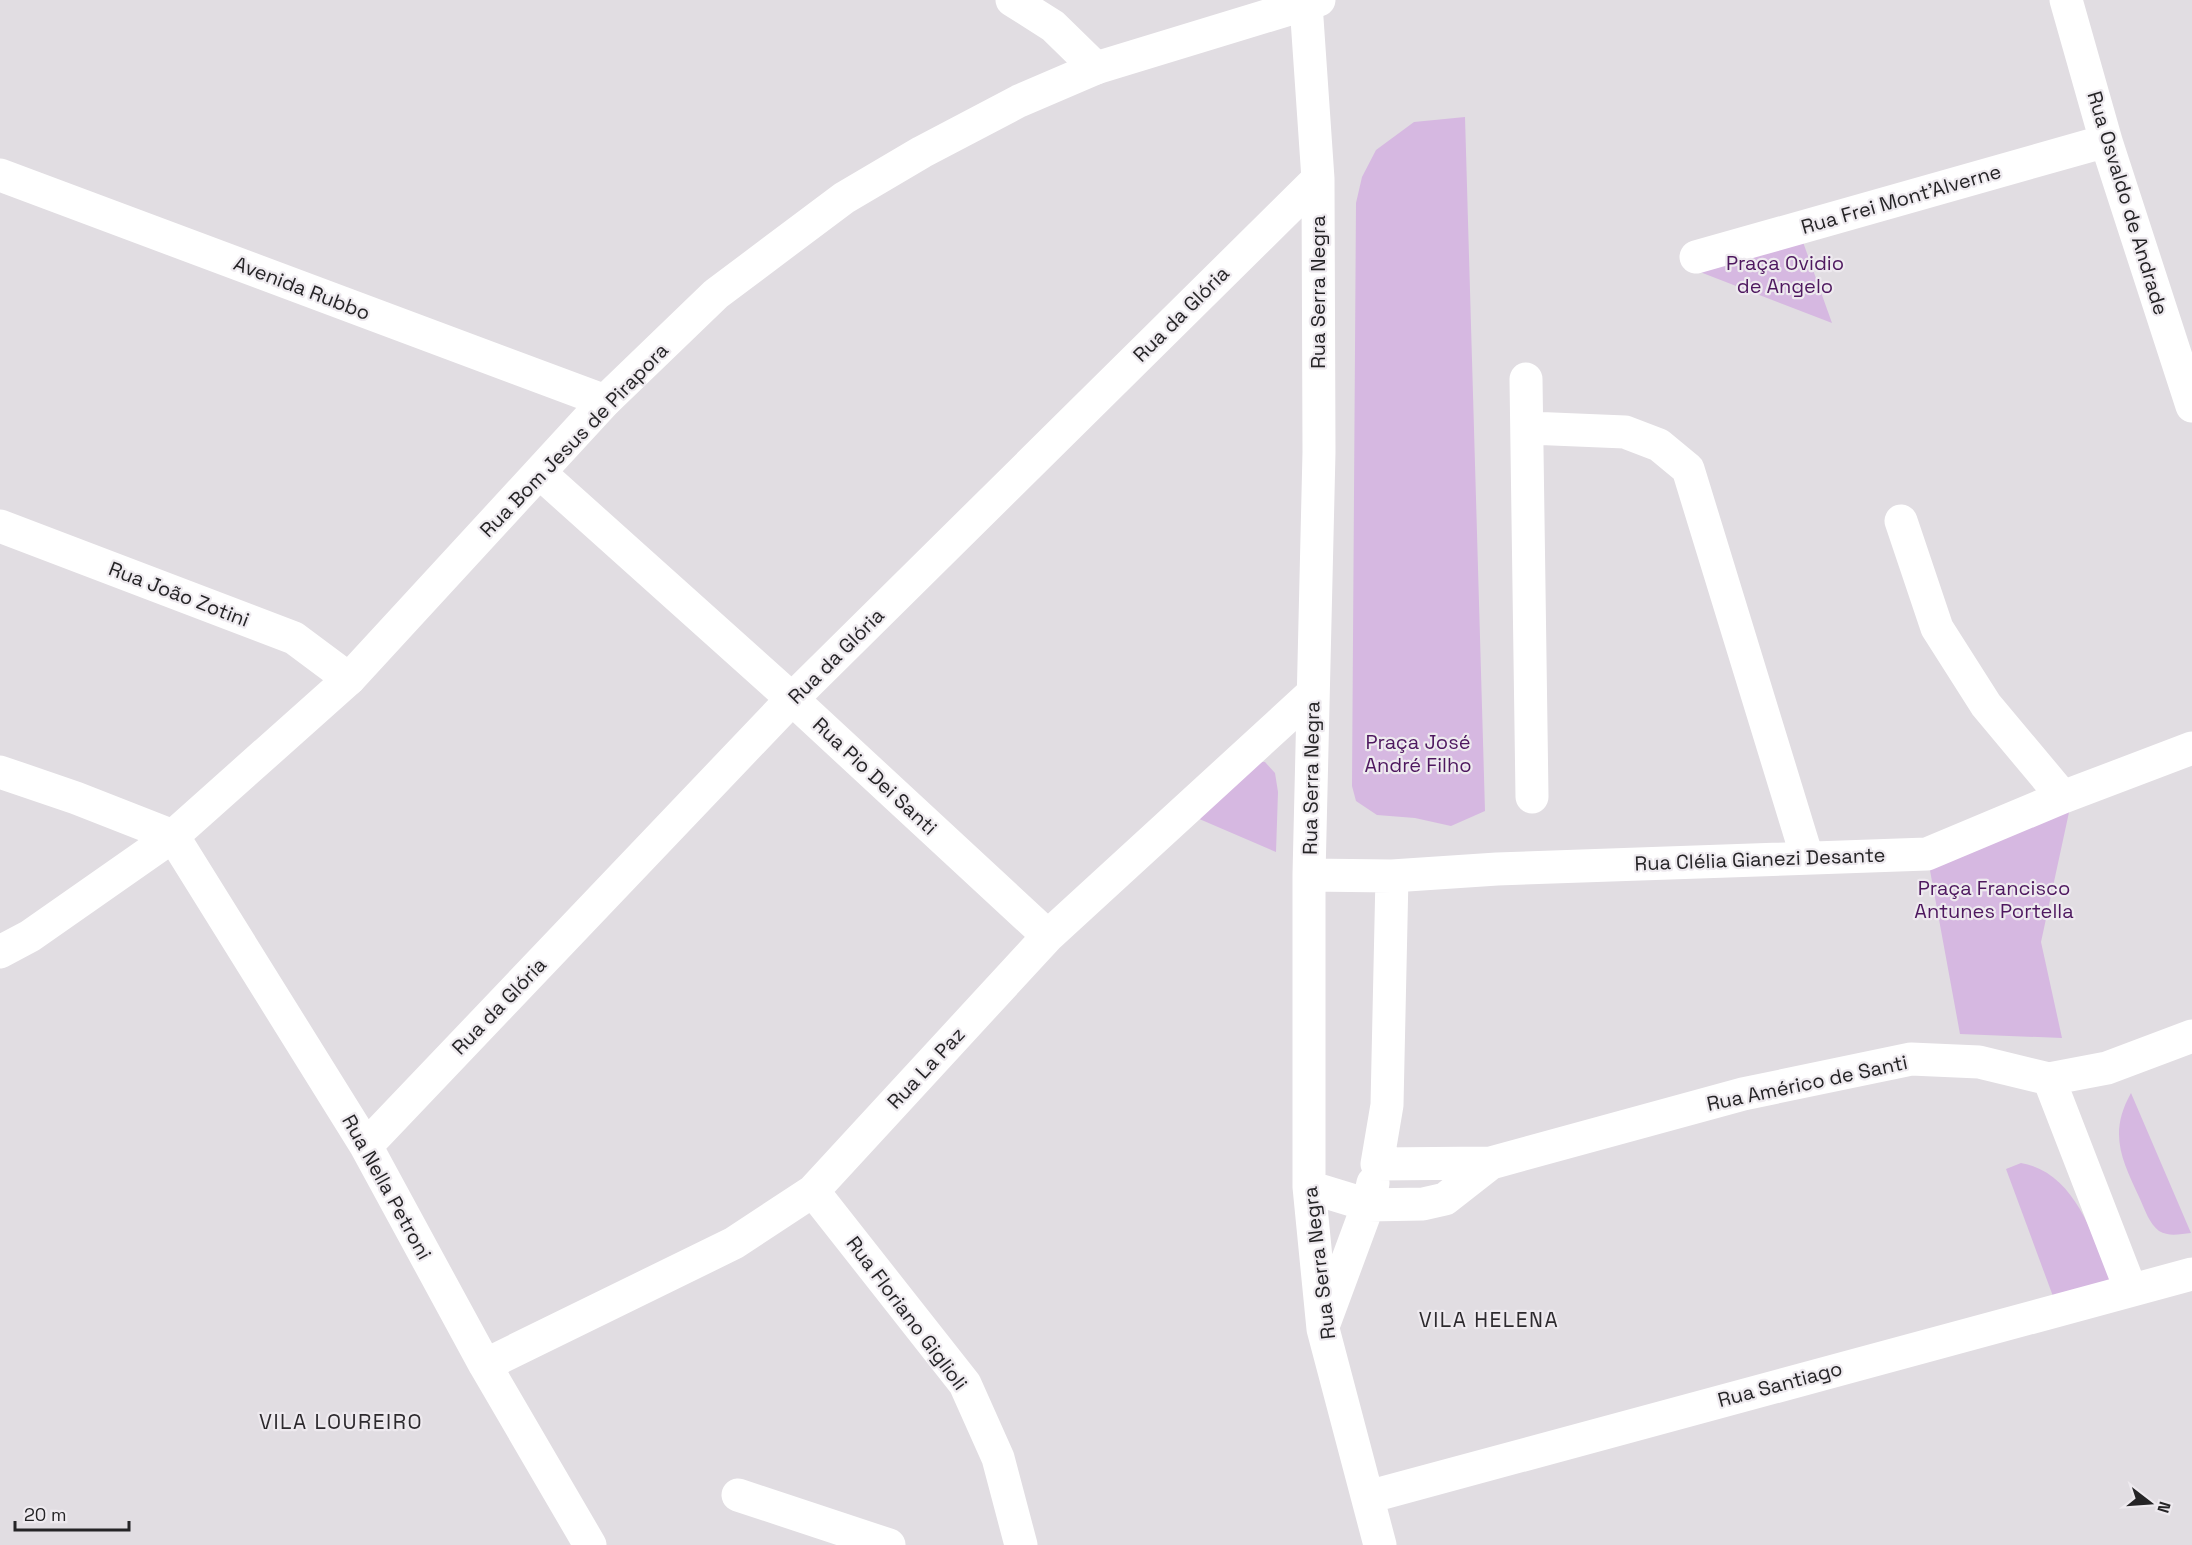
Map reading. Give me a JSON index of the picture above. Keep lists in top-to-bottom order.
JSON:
{
  "streets": {
    "street": [
      "Rua Frei Mont'Alverne",
      "Rua Osvaldo de Andrade",
      "Avenida Rubbo",
      "Rua Serra Negra",
      "Rua da Glória",
      "Rua Bom Jesus de Pirapora",
      "Rua João Zotini",
      "Rua Pio Dei Santi",
      "Rua Clélia Gianezi Desante",
      "Rua La Paz",
      "Rua Américo de Santi",
      "Rua Nella Petroni",
      "Rua Floriano Giglioli",
      "Rua Santiago"
    ]
  },
  "crossings": [
    ["Rua Frei Mont'Alverne", "Rua Osvaldo de Andrade"],
    ["Avenida Rubbo", "Rua Bom Jesus de Pirapora"],
    ["Rua Serra Negra", "Rua da Glória"],
    ["Rua Serra Negra", "Rua Bom Jesus de Pirapora"],
    ["Rua Serra Negra", "Rua Clélia Gianezi Desante"],
    ["Rua Serra Negra", "Rua La Paz"],
    ["Rua Serra Negra", "Rua Santiago"],
    ["Rua da Glória", "Rua Pio Dei Santi"],
    ["Rua da Glória", "Rua Nella Petroni"],
    ["Rua Bom Jesus de Pirapora", "Rua João Zotini"],
    ["Rua Bom Jesus de Pirapora", "Rua Pio Dei Santi"],
    ["Rua Bom Jesus de Pirapora", "Rua Nella Petroni"],
    ["Rua Pio Dei Santi", "Rua La Paz"],
    ["Rua La Paz", "Rua Nella Petroni"],
    ["Rua La Paz", "Rua Floriano Giglioli"]
  ],
  "districts": ["VILA HELENA", "VILA LOUREIRO"],
  "parks": ["Praça Ovidio de Angelo", "Praça José André Filho", "Praça Francisco Antunes Portella"],
  "scale_bar": "20 m",
  "north": "right"
}
